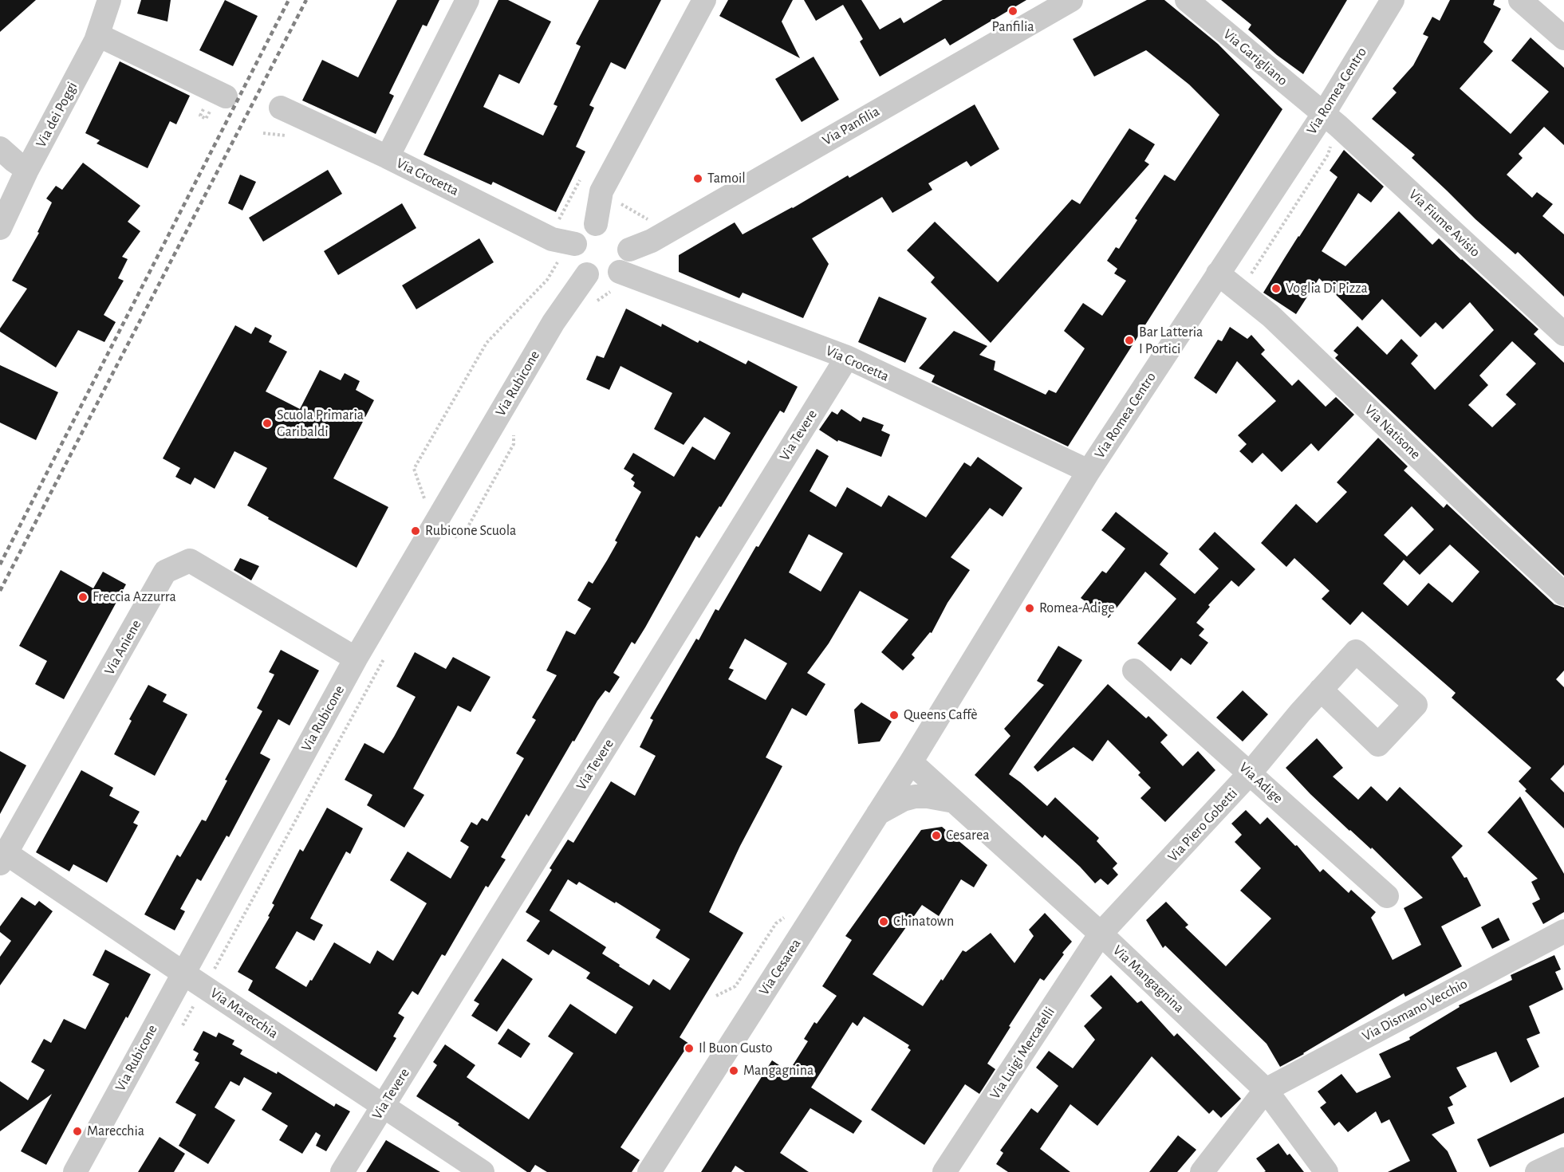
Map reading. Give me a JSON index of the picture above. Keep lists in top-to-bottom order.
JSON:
{
  "streets": {
    "street": [
      "Via Garigliano",
      "Via Romea Centro",
      "Via dei Poggi",
      "Via Panfilia",
      "Via Crocetta",
      "Via Fiume Avisio",
      "Via Rubicone",
      "Via Natisone",
      "Via Tevere",
      "Via Aniene",
      "Via Adige",
      "Via Piero Gobetti",
      "Via Cesarea",
      "Via Mangagnina",
      "Via Dismano Vecchio",
      "Via Marecchia",
      "Via Luigi Mercatelli"
    ]
  },
  "crossings": [
    ["Via Garigliano", "Via Romea Centro"],
    ["Via Garigliano", "Via Fiume Avisio"],
    ["Via Romea Centro", "Via Crocetta"],
    ["Via Romea Centro", "Via Fiume Avisio"],
    ["Via Romea Centro", "Via Natisone"],
    ["Via Romea Centro", "Via Cesarea"],
    ["Via Romea Centro", "Via Mangagnina"],
    ["Via Panfilia", "Via Crocetta"],
    ["Via Panfilia", "Via Rubicone"],
    ["Via Crocetta", "Via Rubicone"],
    ["Via Crocetta", "Via Tevere"],
    ["Via Rubicone", "Via Aniene"],
    ["Via Rubicone", "Via Marecchia"],
    ["Via Tevere", "Via Marecchia"],
    ["Via Aniene", "Via Marecchia"],
    ["Via Adige", "Via Piero Gobetti"],
    ["Via Piero Gobetti", "Via Mangagnina"],
    ["Via Piero Gobetti", "Via Luigi Mercatelli"],
    ["Via Cesarea", "Via Mangagnina"],
    ["Via Mangagnina", "Via Dismano Vecchio"],
    ["Via Mangagnina", "Via Luigi Mercatelli"]
  ],
  "places": [
    "Panfilia",
    "Tamoil",
    "Voglia Di Pizza",
    "Bar Latteria I Portici",
    "Scuola Primaria Garibaldi",
    "Rubicone Scuola",
    "Freccia Azzurra",
    "Romea-Adige",
    "Queens Caffè",
    "Cesarea",
    "Chinatown",
    "Il Buon Gusto",
    "Mangagnina",
    "Marecchia"
  ]
}
